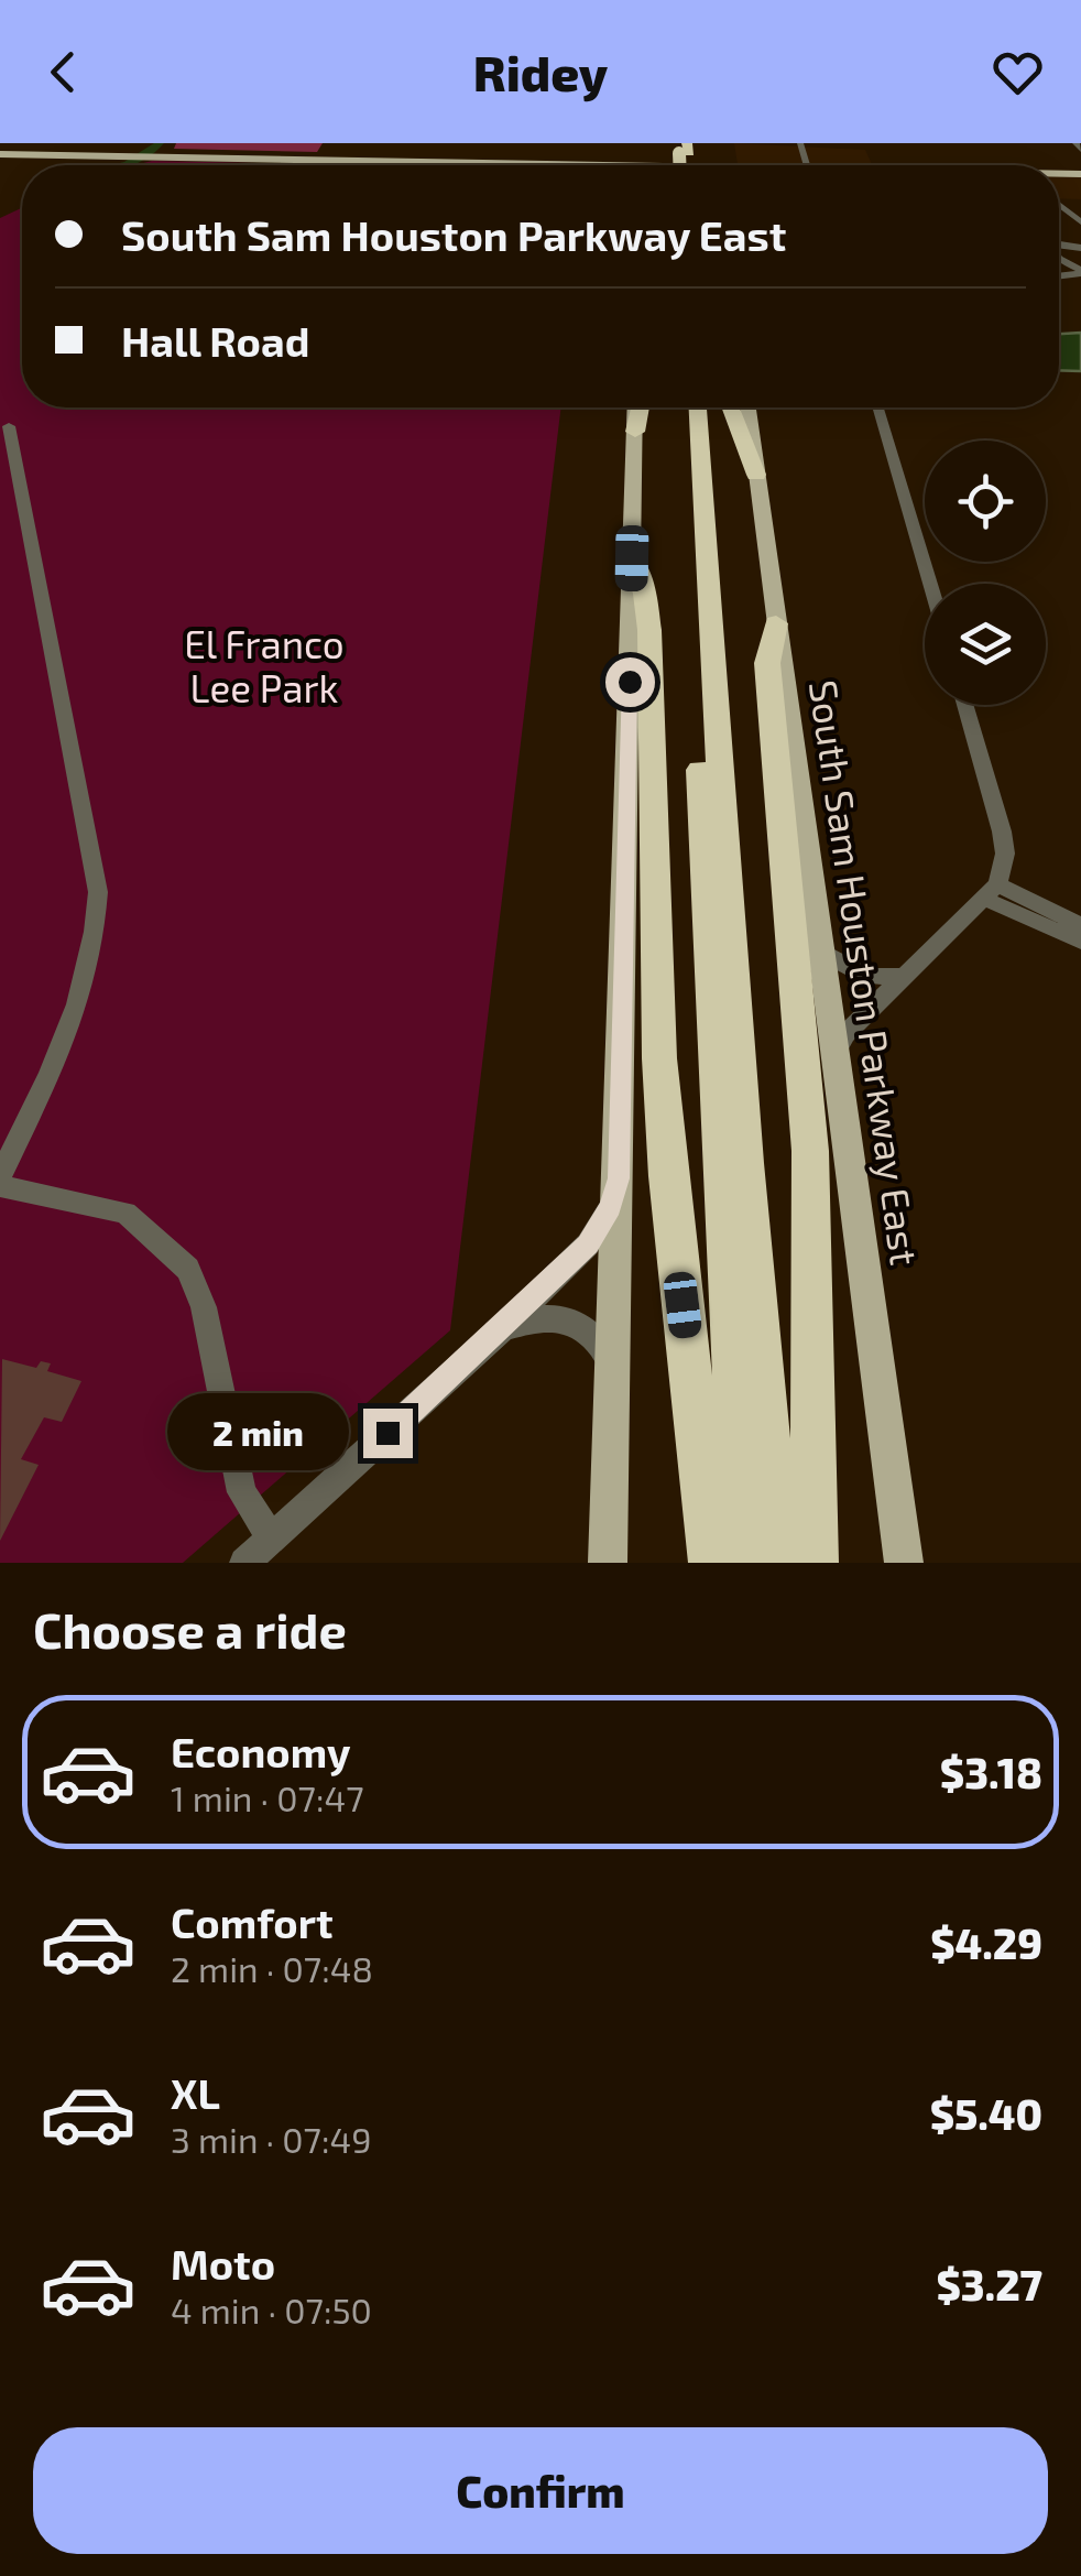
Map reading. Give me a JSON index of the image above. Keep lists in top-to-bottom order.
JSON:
{
  "streets": {
    "main road": ["South Sam Houston Parkway East"]
  },
  "parks": ["El Franco Lee Park"],
  "page": {
    "header": "Ridey",
    "banner": ["South Sam Houston Parkway East", "Hall Road"],
    "bubble": "2 min",
    "heading": "Choose a ride",
    "list": [
      {
        "name": "Economy",
        "note": "1 min · 07:47",
        "value": "$3.18"
      },
      {
        "name": "Comfort",
        "note": "2 min · 07:48",
        "value": "$4.29"
      },
      {
        "name": "XL",
        "note": "3 min · 07:49",
        "value": "$5.40"
      },
      {
        "name": "Moto",
        "note": "4 min · 07:50",
        "value": "$3.27"
      }
    ],
    "buttons": "Confirm"
  }
}
